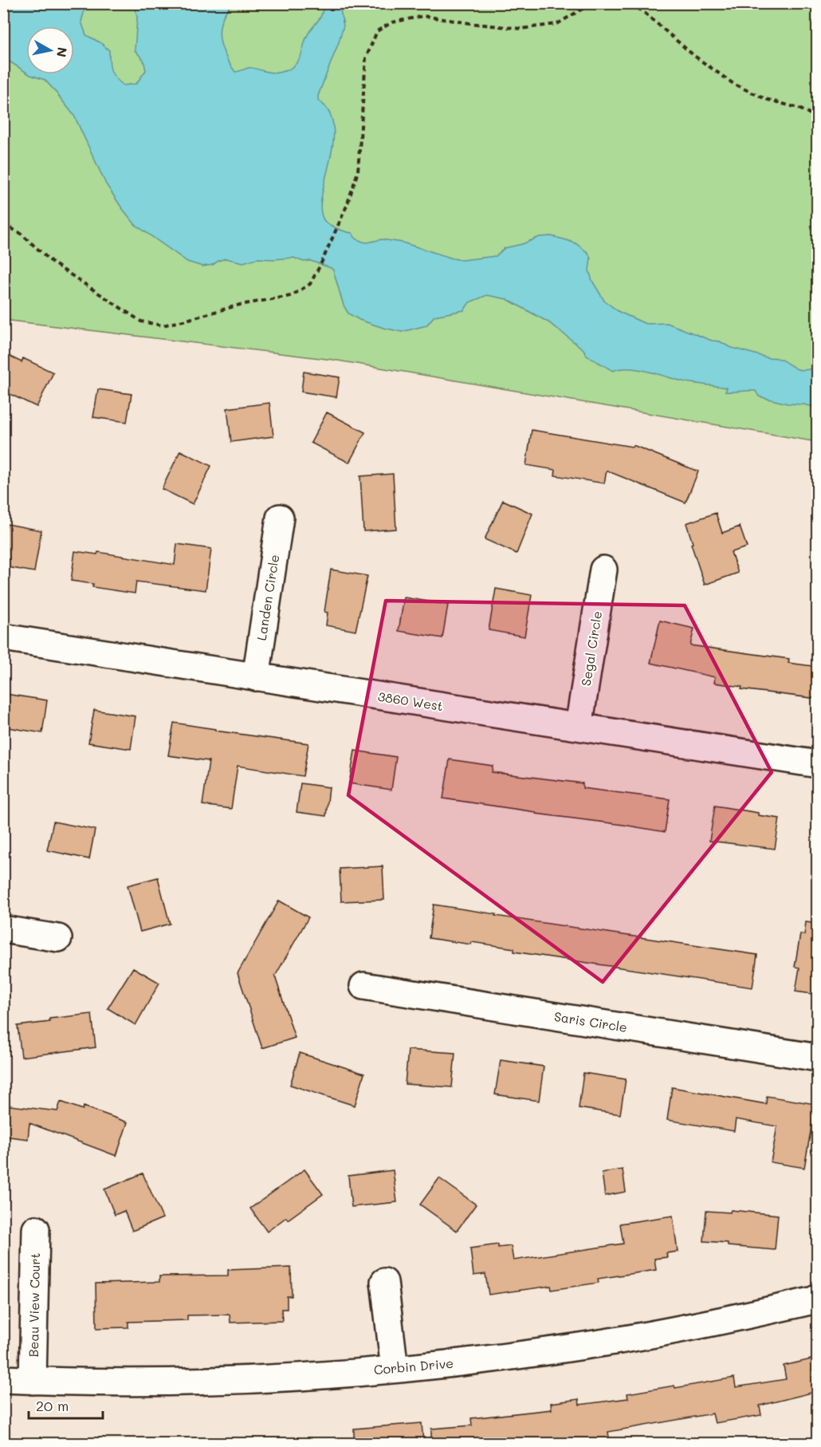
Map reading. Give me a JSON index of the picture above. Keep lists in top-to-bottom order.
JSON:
{
  "streets": {
    "street": [
      "Landen Circle",
      "Segal Circle",
      "3860 West",
      "Saris Circle",
      "Beau View Court",
      "Corbin Drive"
    ]
  },
  "crossings": [
    ["Landen Circle", "3860 West"],
    ["Segal Circle", "3860 West"],
    ["Beau View Court", "Corbin Drive"]
  ],
  "scale_bar": "20 m",
  "north": "right"
}
